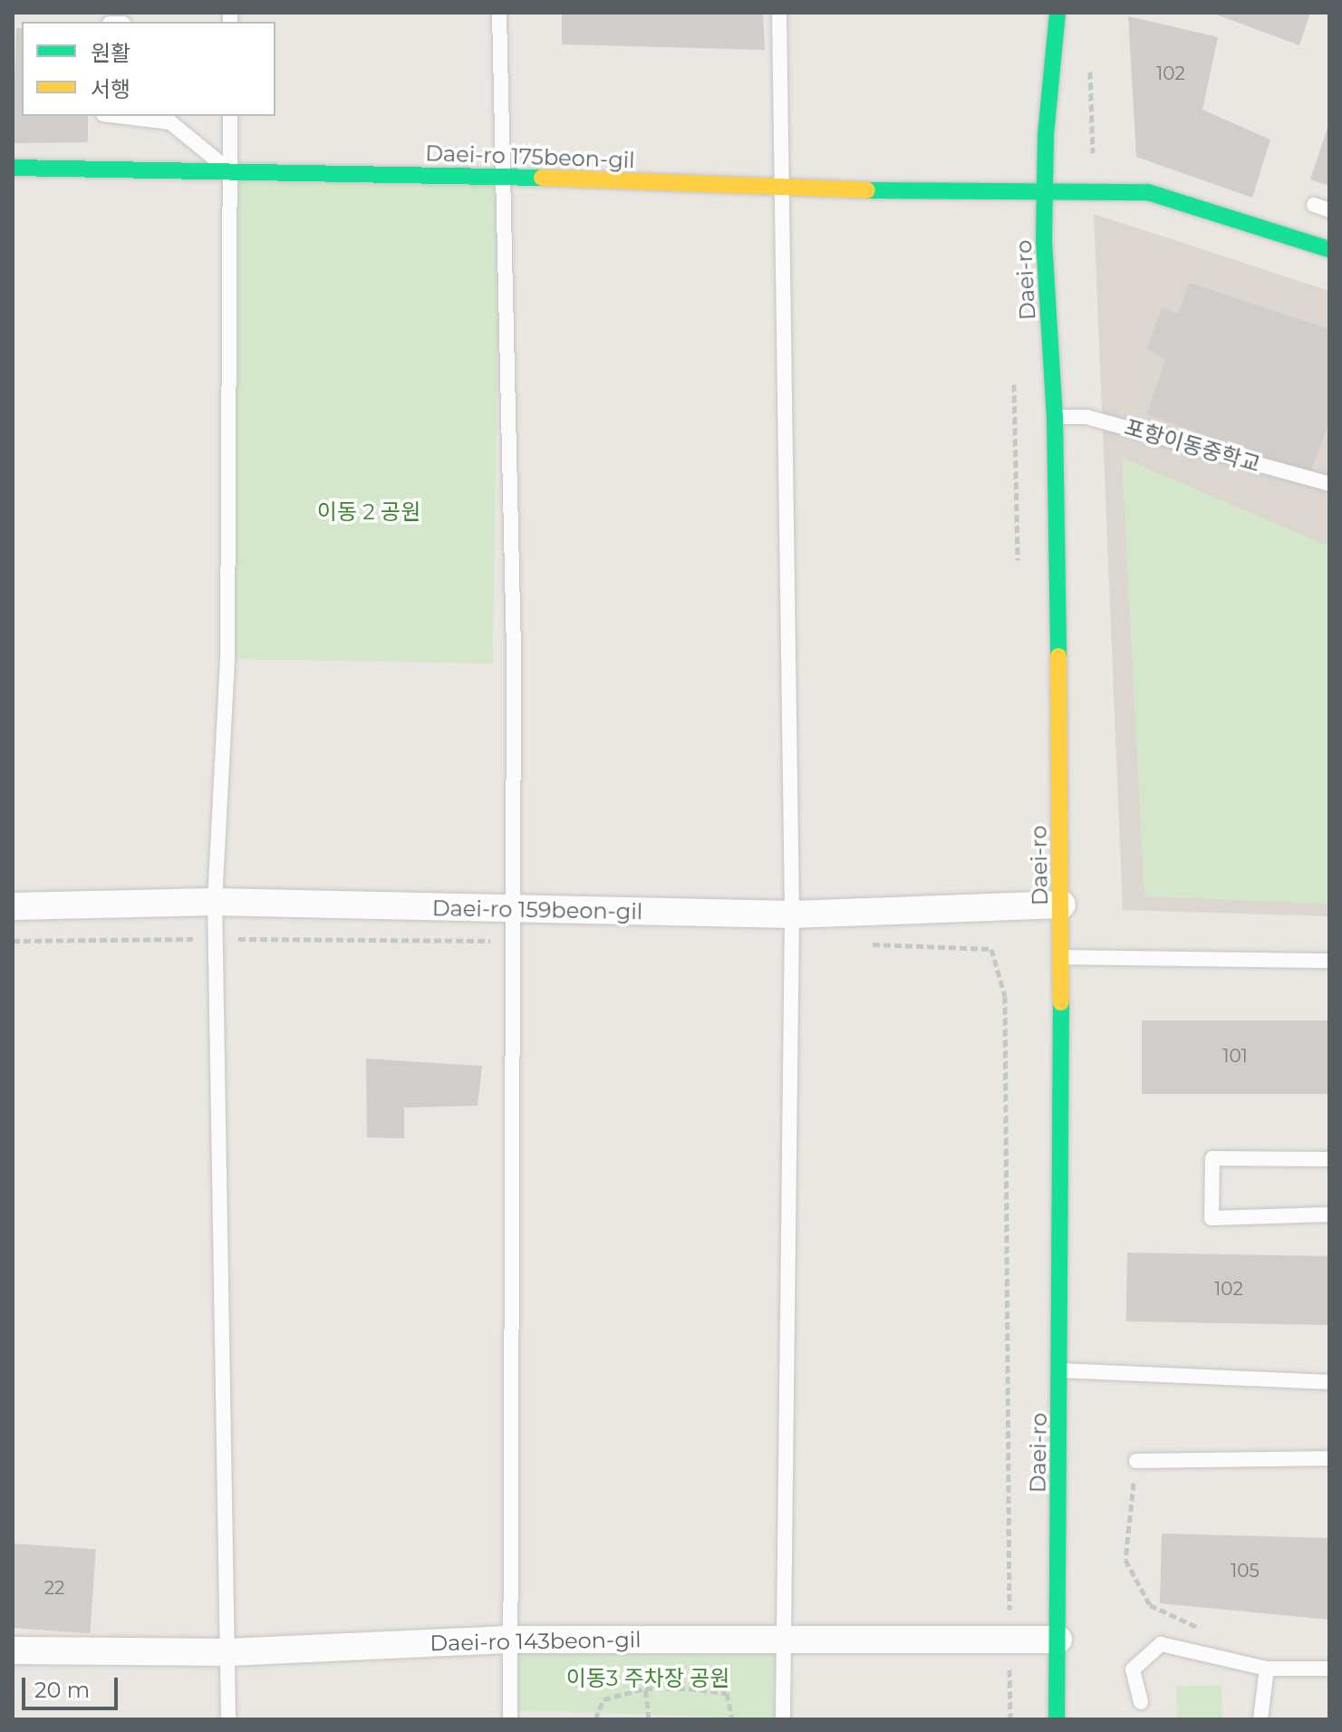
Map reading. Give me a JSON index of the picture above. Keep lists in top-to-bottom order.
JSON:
{
  "streets": {
    "street": [
      "Daei-ro 175beon-gil",
      "Daei-ro",
      "Daei-ro 159beon-gil",
      "Daei-ro 143beon-gil"
    ],
    "lane": ["포항이동중학교"]
  },
  "crossings": [
    ["Daei-ro 175beon-gil", "Daei-ro"],
    ["Daei-ro", "포항이동중학교"],
    ["Daei-ro", "Daei-ro 159beon-gil"],
    ["Daei-ro", "Daei-ro 143beon-gil"]
  ],
  "parks": ["이동 2 공원", "이동3 주차장 공원"],
  "house_numbers": [
    "102",
    "101",
    "102",
    "105",
    "22"
  ],
  "legend": ["원활", "서행"],
  "scale_bar": "20 m"
}
